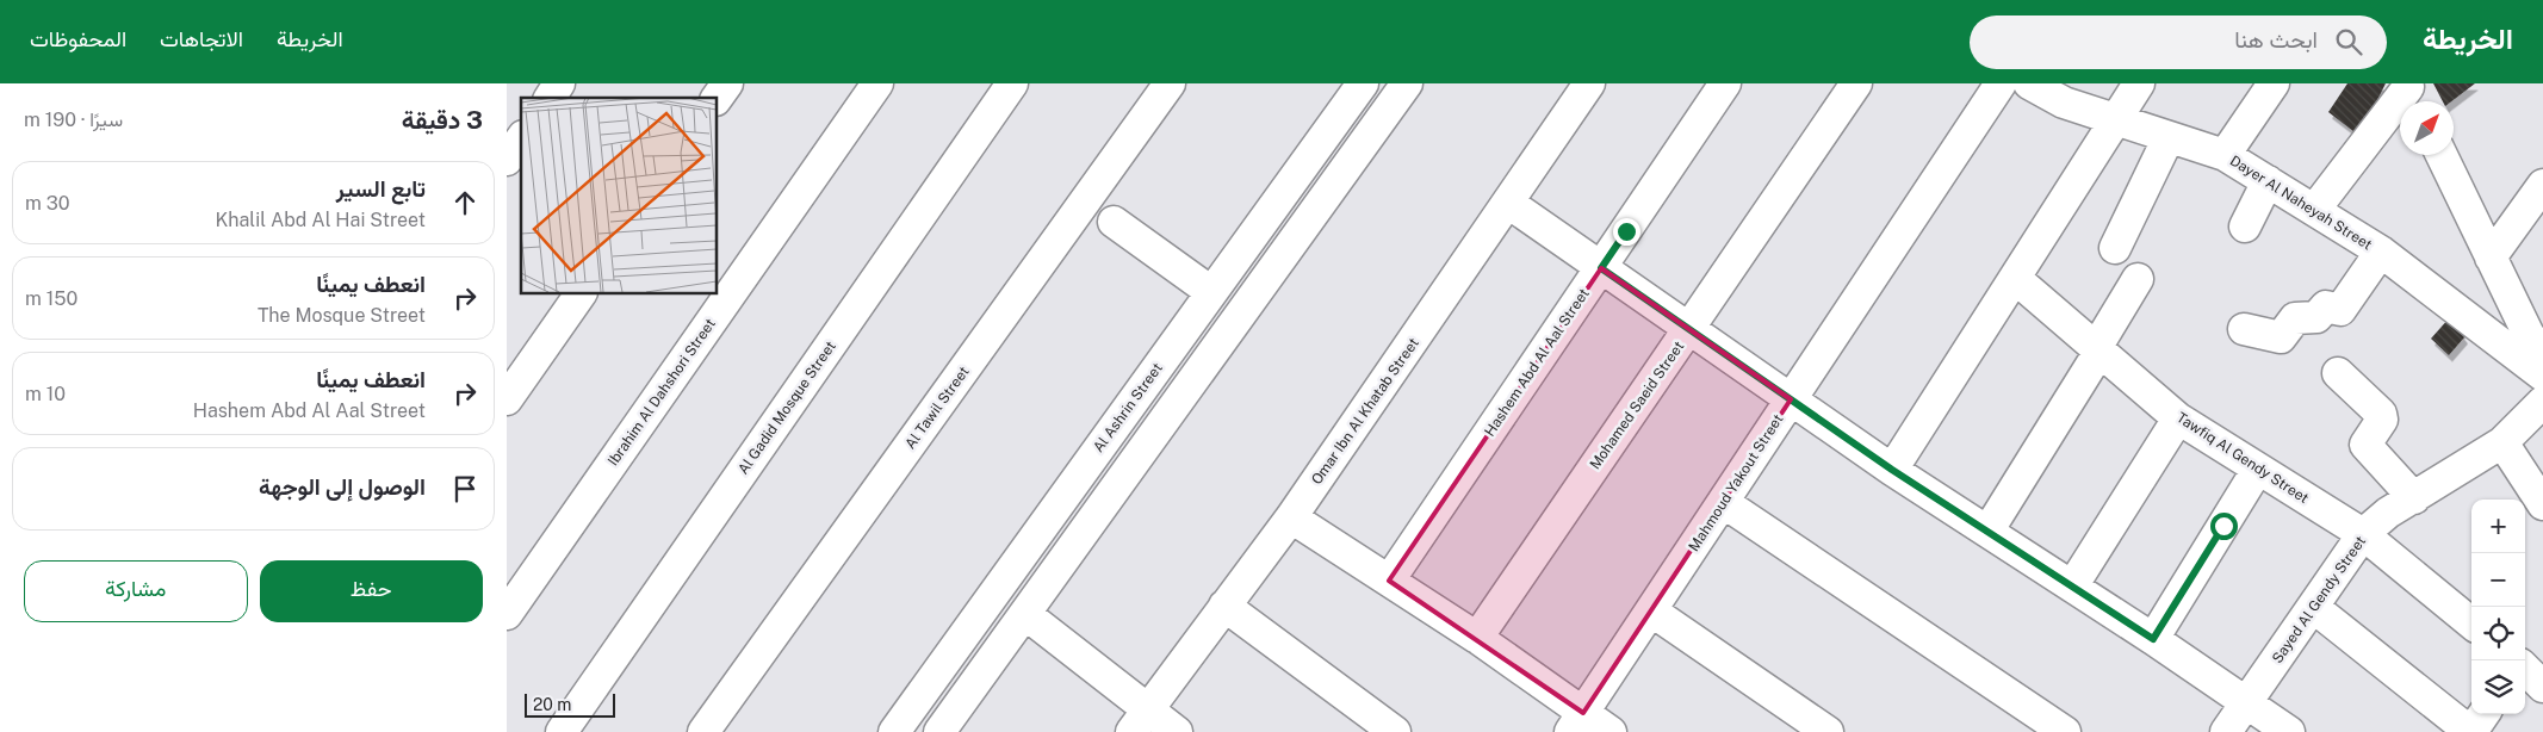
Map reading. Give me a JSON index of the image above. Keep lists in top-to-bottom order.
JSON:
{
  "streets": {
    "street": [
      "Dayer Al Naheyah Street",
      "Hashem Abd Al Aal Street",
      "Ibrahim Al Dahshori Street",
      "Mohamed Saeid Street",
      "Al Gadid Mosque Street",
      "Al Tawil Street",
      "Al Ashrin Street",
      "Omar Ibn Al Khatab Street",
      "Tawfiq Al Gendy Street",
      "Mahmoud Yakout Street",
      "Sayed Al Gendy Street"
    ]
  },
  "crossings": [
    ["Tawfiq Al Gendy Street", "Sayed Al Gendy Street"]
  ],
  "scale_bar": "20 m",
  "north": "top right",
  "page": {
    "header": "الخريطة",
    "search": "ابحث هنا",
    "nav": ["الخريطة", "الاتجاهات", "المحفوظات"],
    "heading": ["3 دقيقة", "سيرًا · 190 m"],
    "list": [
      ["تابع السير", "Khalil Abd Al Hai Street", "30 m"],
      ["انعطف يمينًا", "The Mosque Street", "150 m"],
      ["انعطف يمينًا", "Hashem Abd Al Aal Street", "10 m"],
      "الوصول إلى الوجهة"
    ],
    "map_buttons": ["+", "−"],
    "buttons": ["حفظ", "مشاركة"],
    "scale": "20 m"
  }
}
